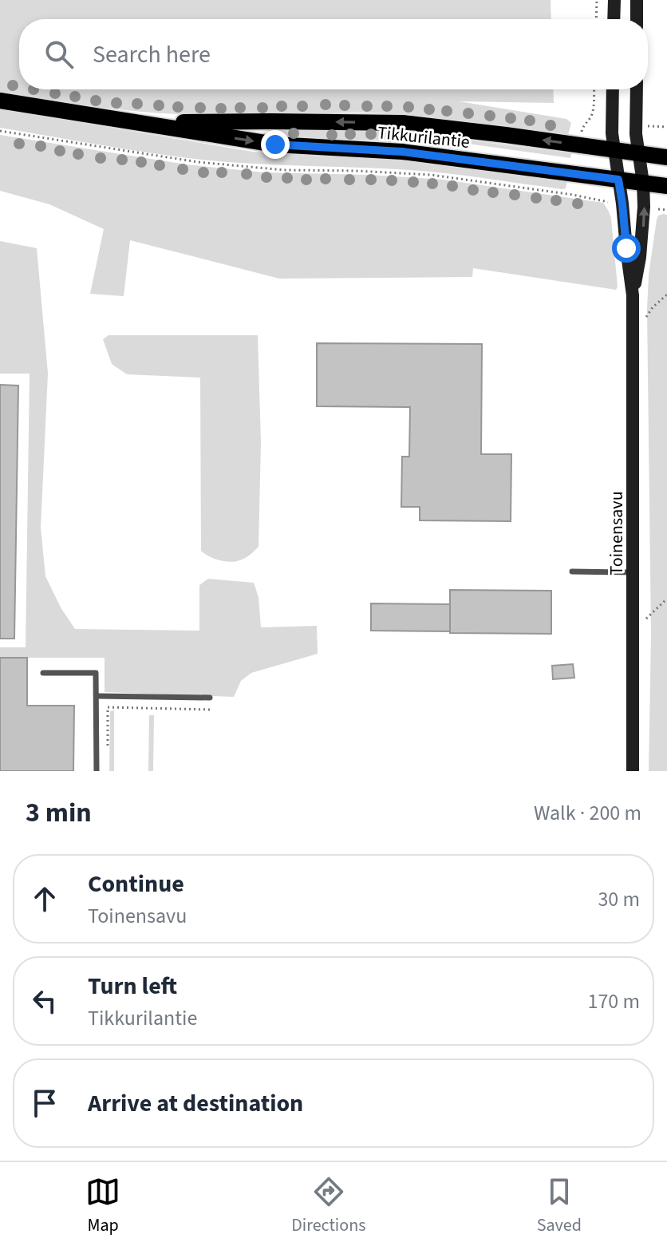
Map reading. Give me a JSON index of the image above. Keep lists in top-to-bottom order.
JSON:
{
  "streets": {
    "main road": ["Tikkurilantie"],
    "street": ["Toinensavu"]
  },
  "crossings": [
    ["Tikkurilantie", "Toinensavu"]
  ],
  "page": {
    "search": "Search here",
    "heading": ["3 min", "Walk · 200 m"],
    "list": [
      ["Continue", "Toinensavu", "30 m"],
      ["Turn left", "Tikkurilantie", "170 m"],
      "Arrive at destination"
    ],
    "nav": ["Map", "Directions", "Saved"]
  }
}
